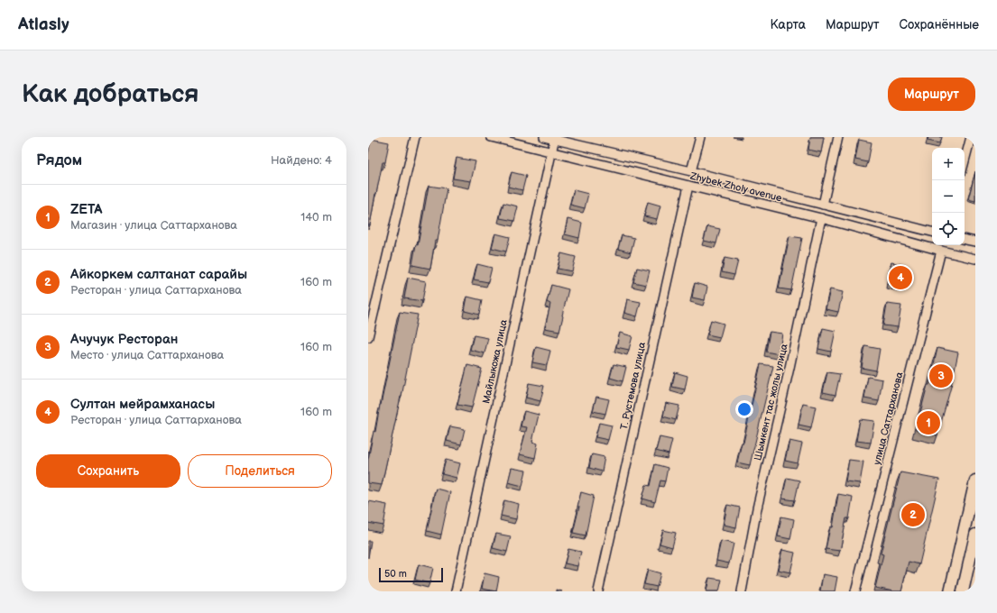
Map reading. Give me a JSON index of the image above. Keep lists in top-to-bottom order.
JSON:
{
  "streets": {
    "street": [
      "Zhybek Zholy avenue",
      "Майлыкожа улица",
      "Т. Рустемова улица",
      "Шымкент тас жолы улица",
      "улица Саттарханова"
    ]
  },
  "crossings": [
    ["Zhybek Zholy avenue", "Майлыкожа улица"],
    ["Zhybek Zholy avenue", "Т. Рустемова улица"],
    ["Zhybek Zholy avenue", "Шымкент тас жолы улица"],
    ["Zhybek Zholy avenue", "улица Саттарханова"]
  ],
  "scale_bar": "50 m",
  "page": {
    "header": "Atlasly",
    "nav": ["Карта", "Маршрут", "Сохранённые"],
    "buttons": [
      "Маршрут",
      ["Сохранить", "Поделиться"]
    ],
    "title": "Как добраться",
    "heading": ["Рядом", "Найдено: 4"],
    "map_buttons": ["+", "−"],
    "list": [
      {
        "mark": "1",
        "name": "ZETA",
        "note": "Магазин · улица Саттарханова",
        "value": "140 m"
      },
      {
        "mark": "2",
        "name": "Айкоркем салтанат сарайы",
        "note": "Ресторан · улица Саттарханова",
        "value": "160 m"
      },
      {
        "mark": "3",
        "name": "Ачучук Ресторан",
        "note": "Место · улица Саттарханова",
        "value": "160 m"
      },
      {
        "mark": "4",
        "name": "Султан мейрамханасы",
        "note": "Ресторан · улица Саттарханова",
        "value": "160 m"
      }
    ],
    "pins": [
      "4",
      "3",
      "1",
      "2"
    ],
    "scale": "50 m"
  }
}
